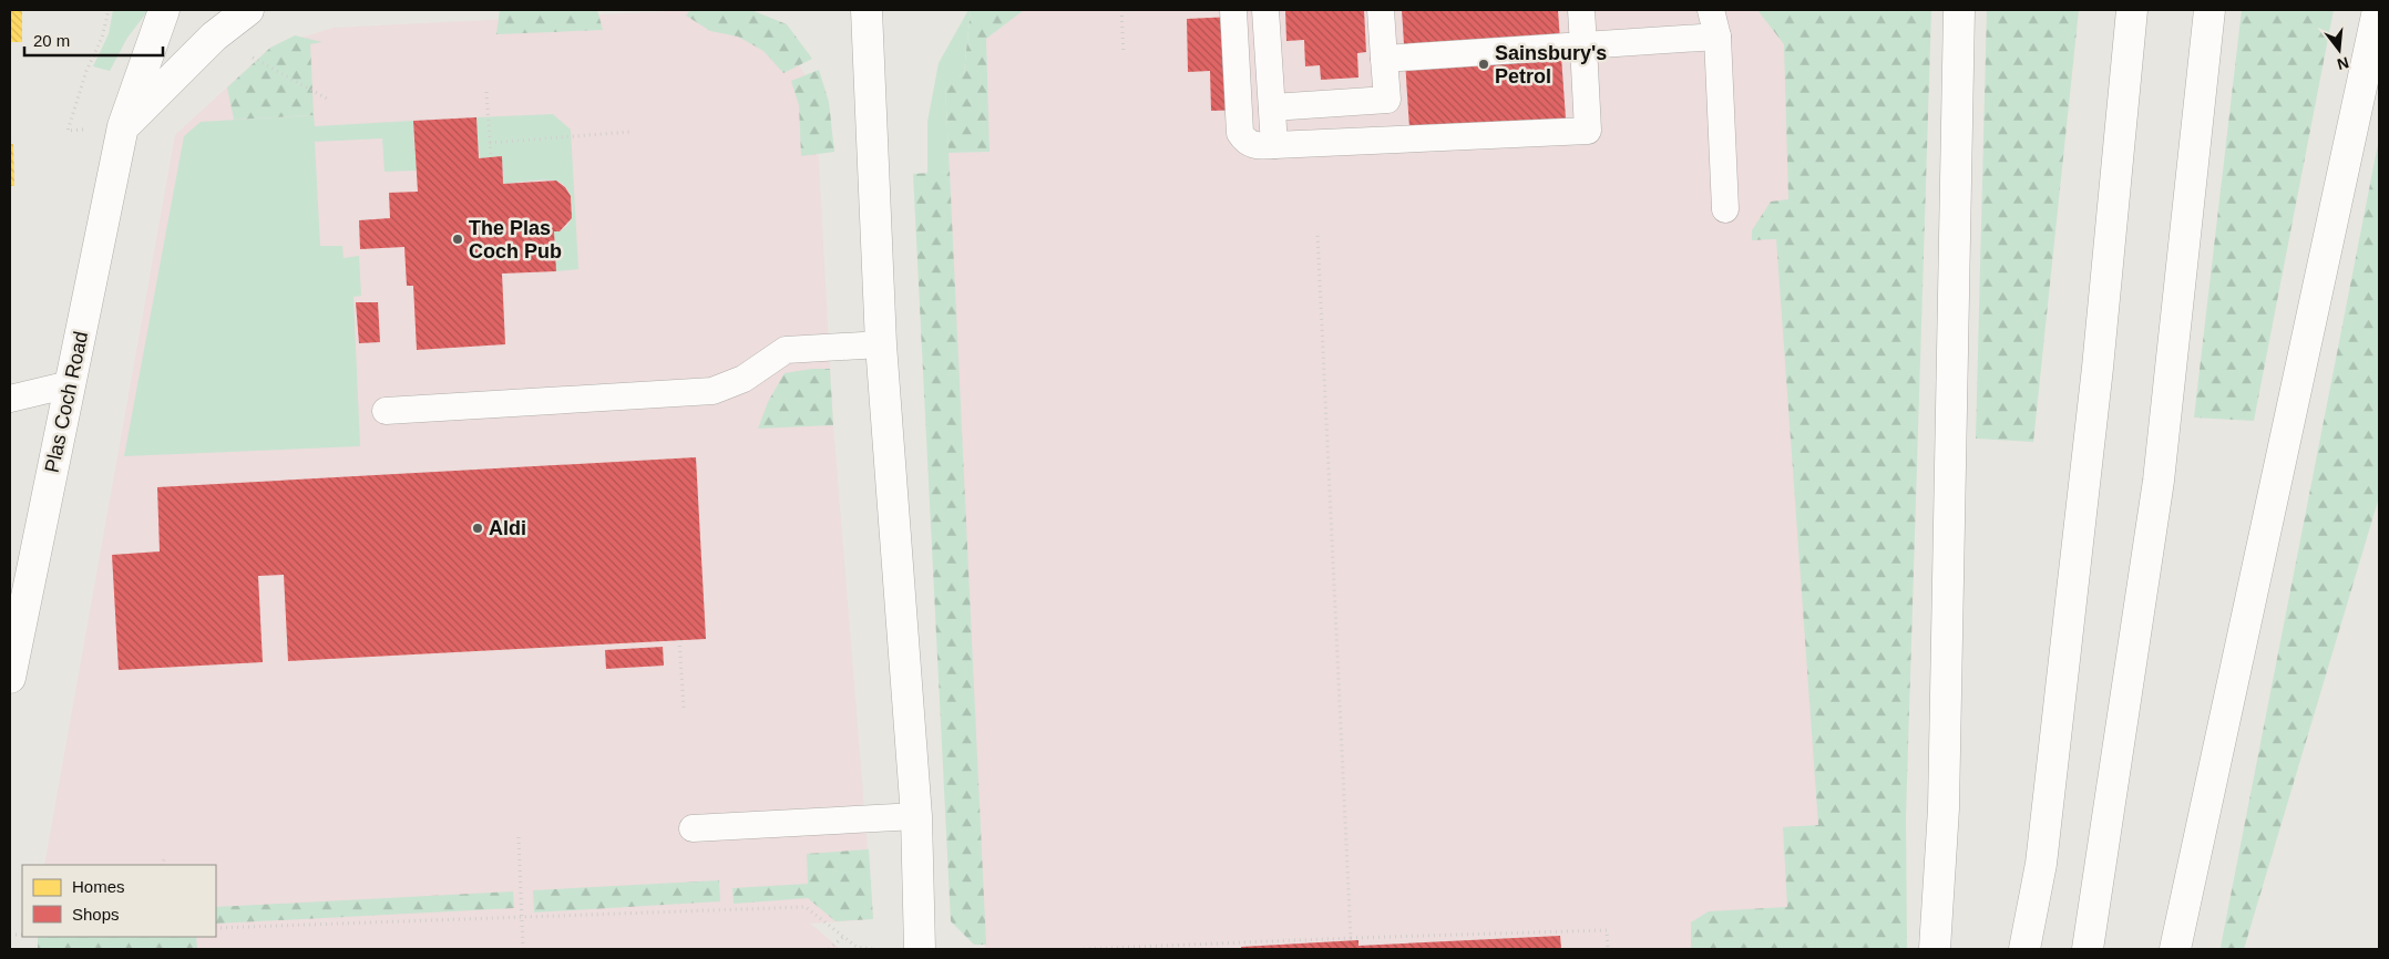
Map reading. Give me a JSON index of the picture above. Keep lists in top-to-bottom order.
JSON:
{
  "streets": {
    "main road": ["Plas Coch Road"]
  },
  "places": ["Sainsbury's Petrol", "The Plas Coch Pub", "Aldi"],
  "legend": ["Homes", "Shops"],
  "scale_bar": "20 m",
  "north": "bottom"
}
